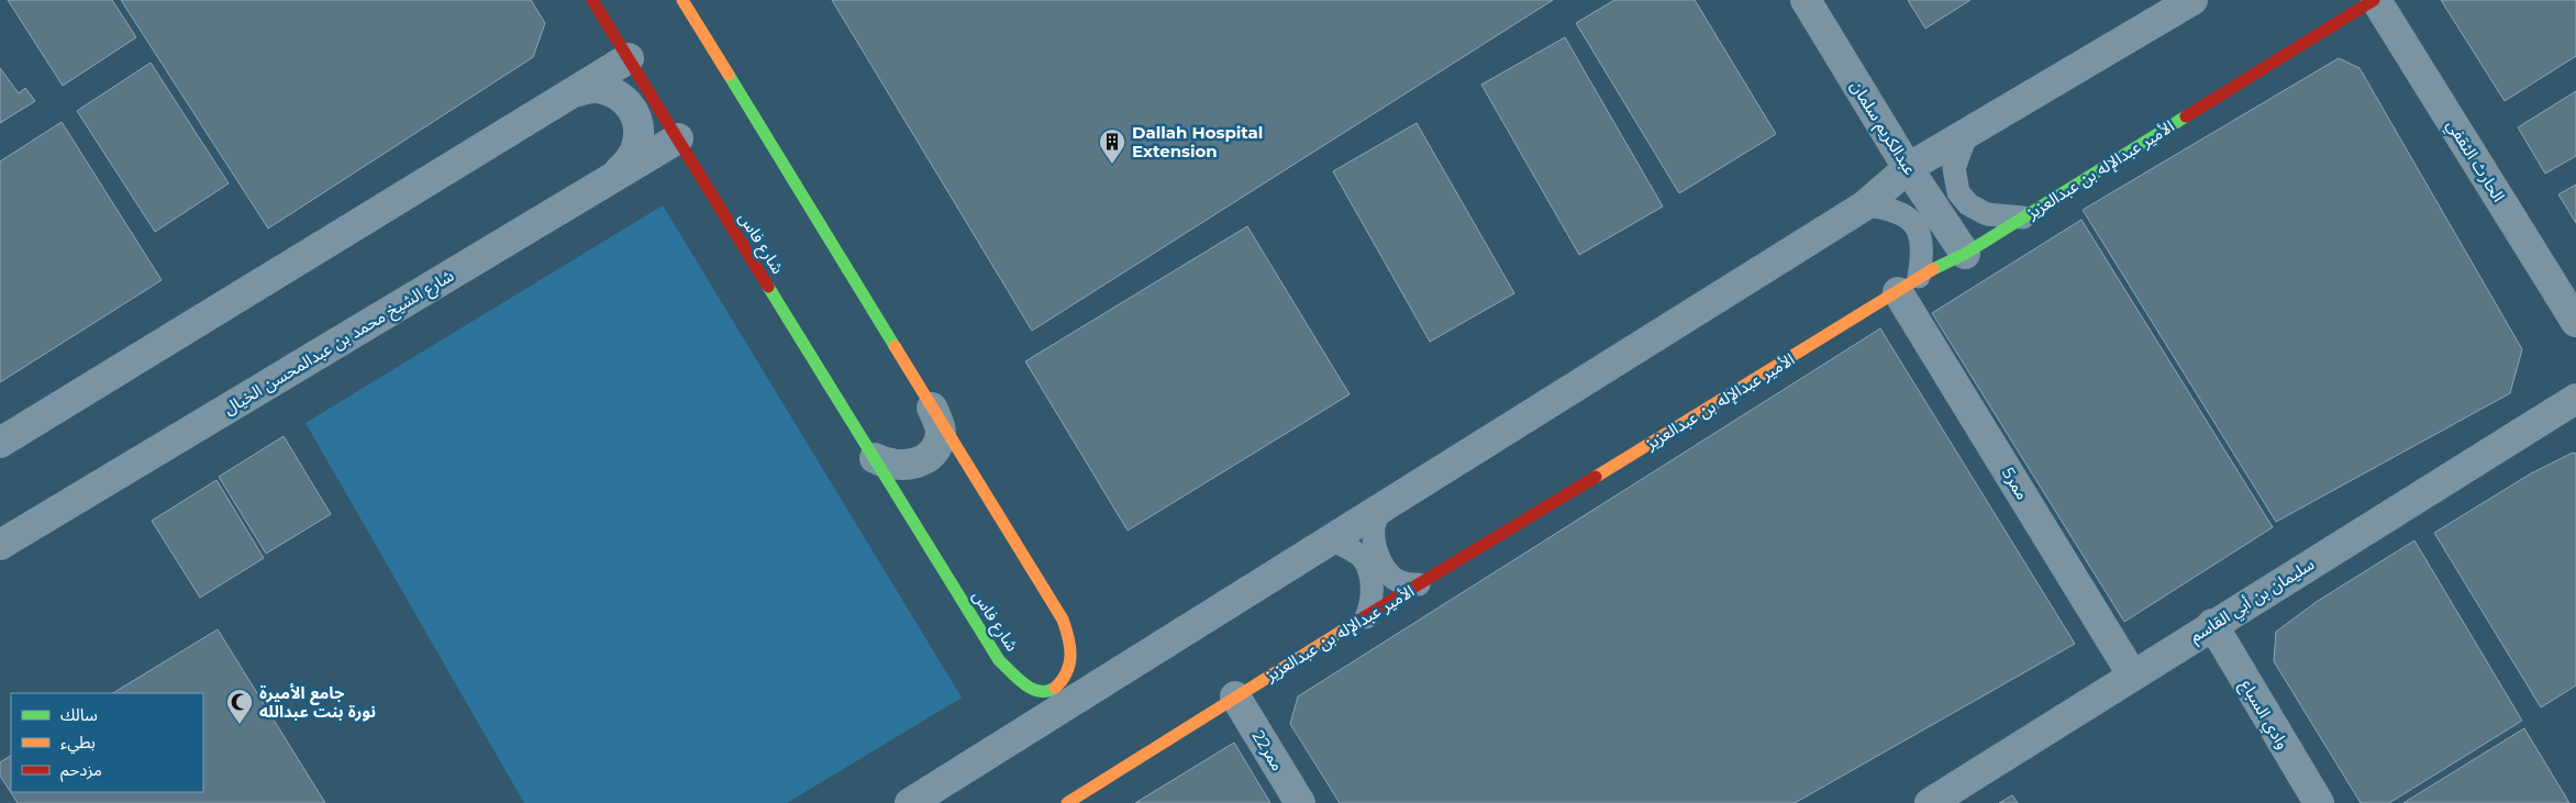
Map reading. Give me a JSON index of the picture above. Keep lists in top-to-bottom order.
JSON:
{
  "streets": {
    "street": [
      "عبدالكريم سلمان",
      "الحارث الثقفي",
      "الأمير عبدالإله بن عبدالعزيز",
      "شارع فاس",
      "شارع الشيخ محمد بن عبدالمحسن الخيال",
      "ممر5",
      "سليمان بن أبي القاسم",
      "وادي السباع",
      "ممر22"
    ]
  },
  "crossings": [
    ["عبدالكريم سلمان", "الأمير عبدالإله بن عبدالعزيز"],
    ["الحارث الثقفي", "الأمير عبدالإله بن عبدالعزيز"],
    ["الأمير عبدالإله بن عبدالعزيز", "ممر5"],
    ["الأمير عبدالإله بن عبدالعزيز", "ممر22"],
    ["شارع فاس", "شارع الشيخ محمد بن عبدالمحسن الخيال"],
    ["ممر5", "سليمان بن أبي القاسم"],
    ["سليمان بن أبي القاسم", "وادي السباع"]
  ],
  "places": {
    "building": ["Dallah Hospital Extension"],
    "mosque": ["جامع الأميرة نورة بنت عبدالله"]
  },
  "legend": ["سالك", "بطيء", "مزدحم"]
}
